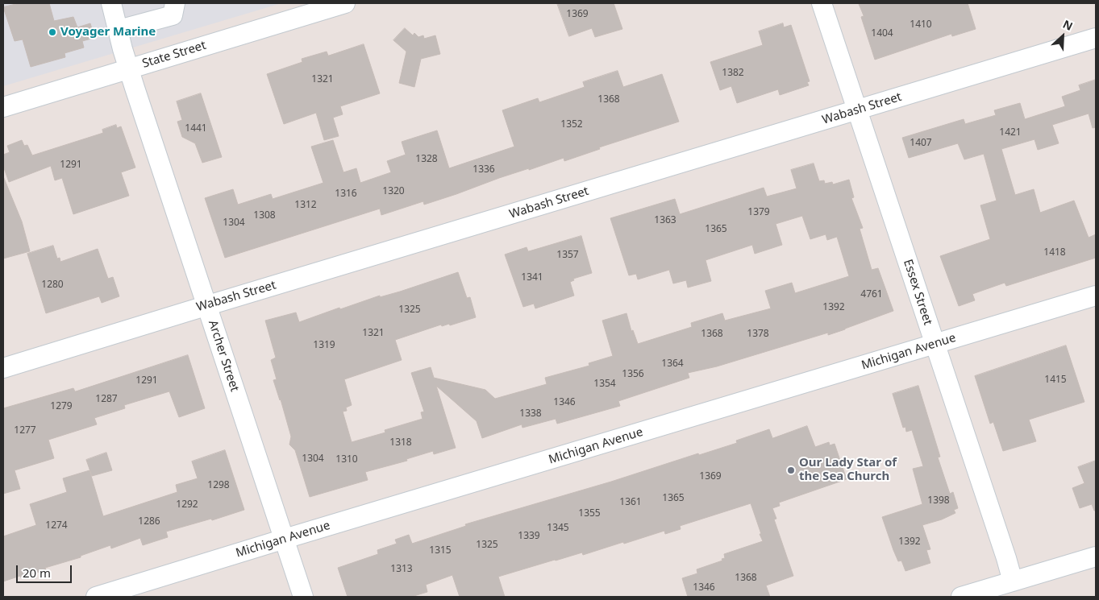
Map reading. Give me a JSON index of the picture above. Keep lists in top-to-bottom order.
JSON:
{
  "streets": {
    "street": [
      "State Street",
      "Wabash Street",
      "Essex Street",
      "Michigan Avenue",
      "Archer Street"
    ]
  },
  "crossings": [
    ["State Street", "Archer Street"],
    ["Wabash Street", "Essex Street"],
    ["Wabash Street", "Archer Street"],
    ["Essex Street", "Michigan Avenue"],
    ["Michigan Avenue", "Archer Street"]
  ],
  "places": ["Voyager Marine", "Our Lady Star of the Sea Church"],
  "house_numbers": [
    "1369",
    "1410",
    "1404",
    "1382",
    "1321",
    "1368",
    "1352",
    "1441",
    "1421",
    "1407",
    "1328",
    "1291",
    "1336",
    "1320",
    "1316",
    "1312",
    "1379",
    "1308",
    "1363",
    "1304",
    "1365",
    "1418",
    "1357",
    "1341",
    "1280",
    "4761",
    "1392",
    "1325",
    "1321",
    "1368",
    "1378",
    "1319",
    "1364",
    "1356",
    "1415",
    "1291",
    "1354",
    "1287",
    "1346",
    "1279",
    "1338",
    "1277",
    "1318",
    "1304",
    "1310",
    "1369",
    "1298",
    "1365",
    "1398",
    "1361",
    "1292",
    "1355",
    "1286",
    "1274",
    "1345",
    "1339",
    "1392",
    "1325",
    "1315",
    "1313",
    "1368",
    "1346"
  ],
  "scale_bar": "20 m",
  "north": "top right"
}
